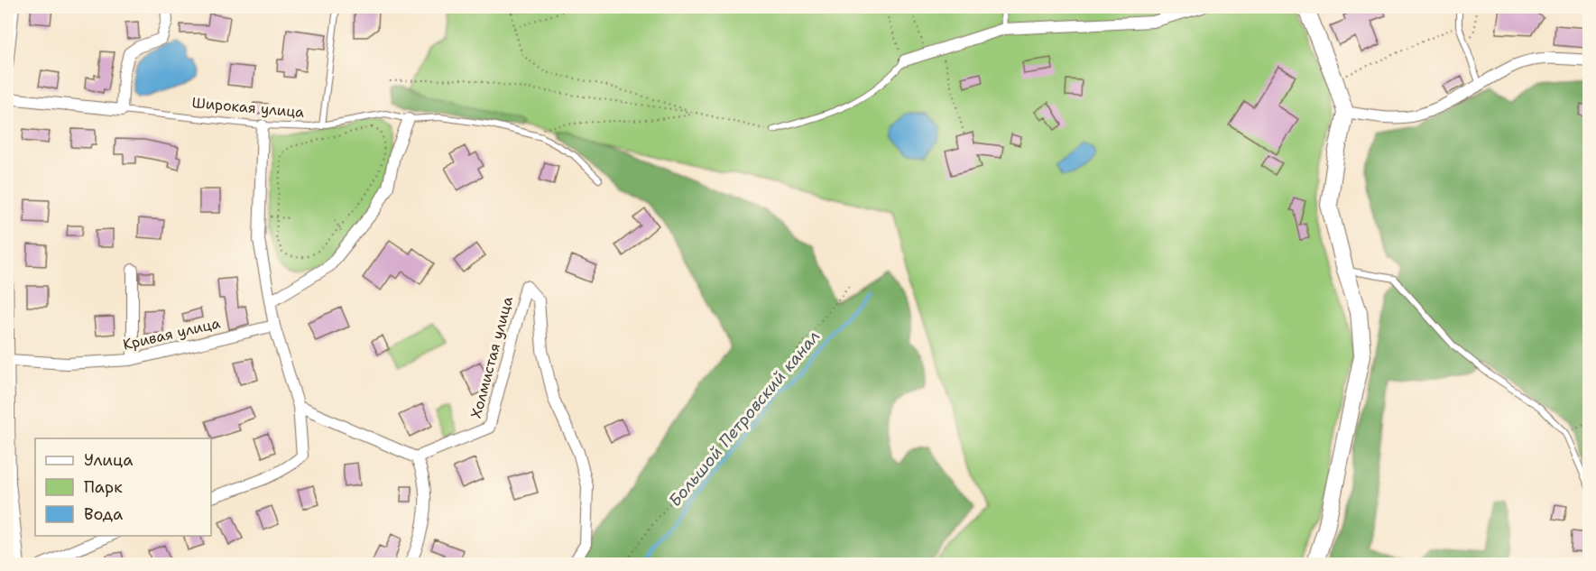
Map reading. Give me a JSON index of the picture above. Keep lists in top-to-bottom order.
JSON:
{
  "streets": {
    "street": ["Широкая улица", "Кривая улица", "Холмистая улица"]
  },
  "water": ["Большой Петровский канал"],
  "legend": ["Улица", "Парк", "Вода"]
}
